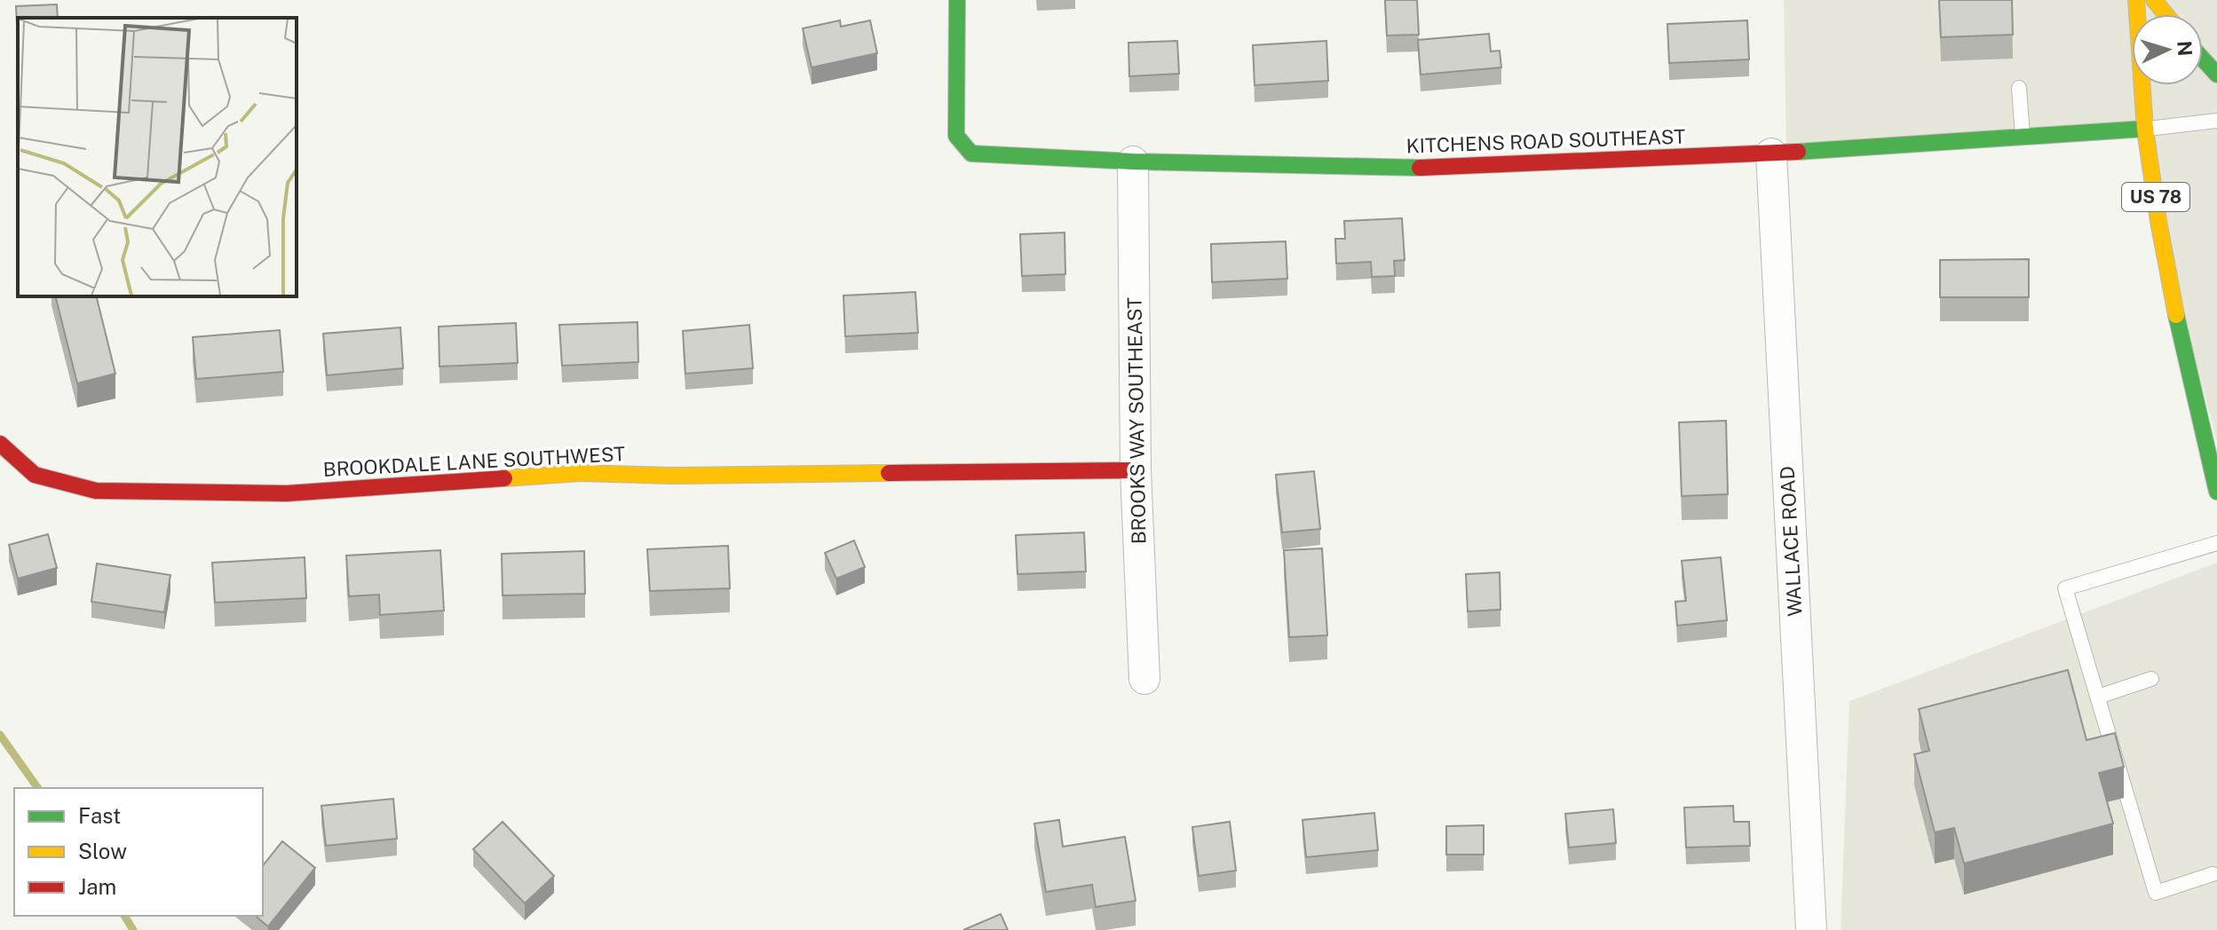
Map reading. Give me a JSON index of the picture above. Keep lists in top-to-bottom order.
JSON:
{
  "streets": {
    "street": [
      "KITCHENS ROAD SOUTHEAST",
      "US 78",
      "BROOKS WAY SOUTHEAST",
      "BROOKDALE LANE SOUTHWEST",
      "WALLACE ROAD"
    ]
  },
  "crossings": [
    ["KITCHENS ROAD SOUTHEAST", "US 78"],
    ["KITCHENS ROAD SOUTHEAST", "BROOKS WAY SOUTHEAST"],
    ["KITCHENS ROAD SOUTHEAST", "WALLACE ROAD"],
    ["BROOKS WAY SOUTHEAST", "BROOKDALE LANE SOUTHWEST"]
  ],
  "legend": ["Fast", "Slow", "Jam"],
  "north": "right"
}
